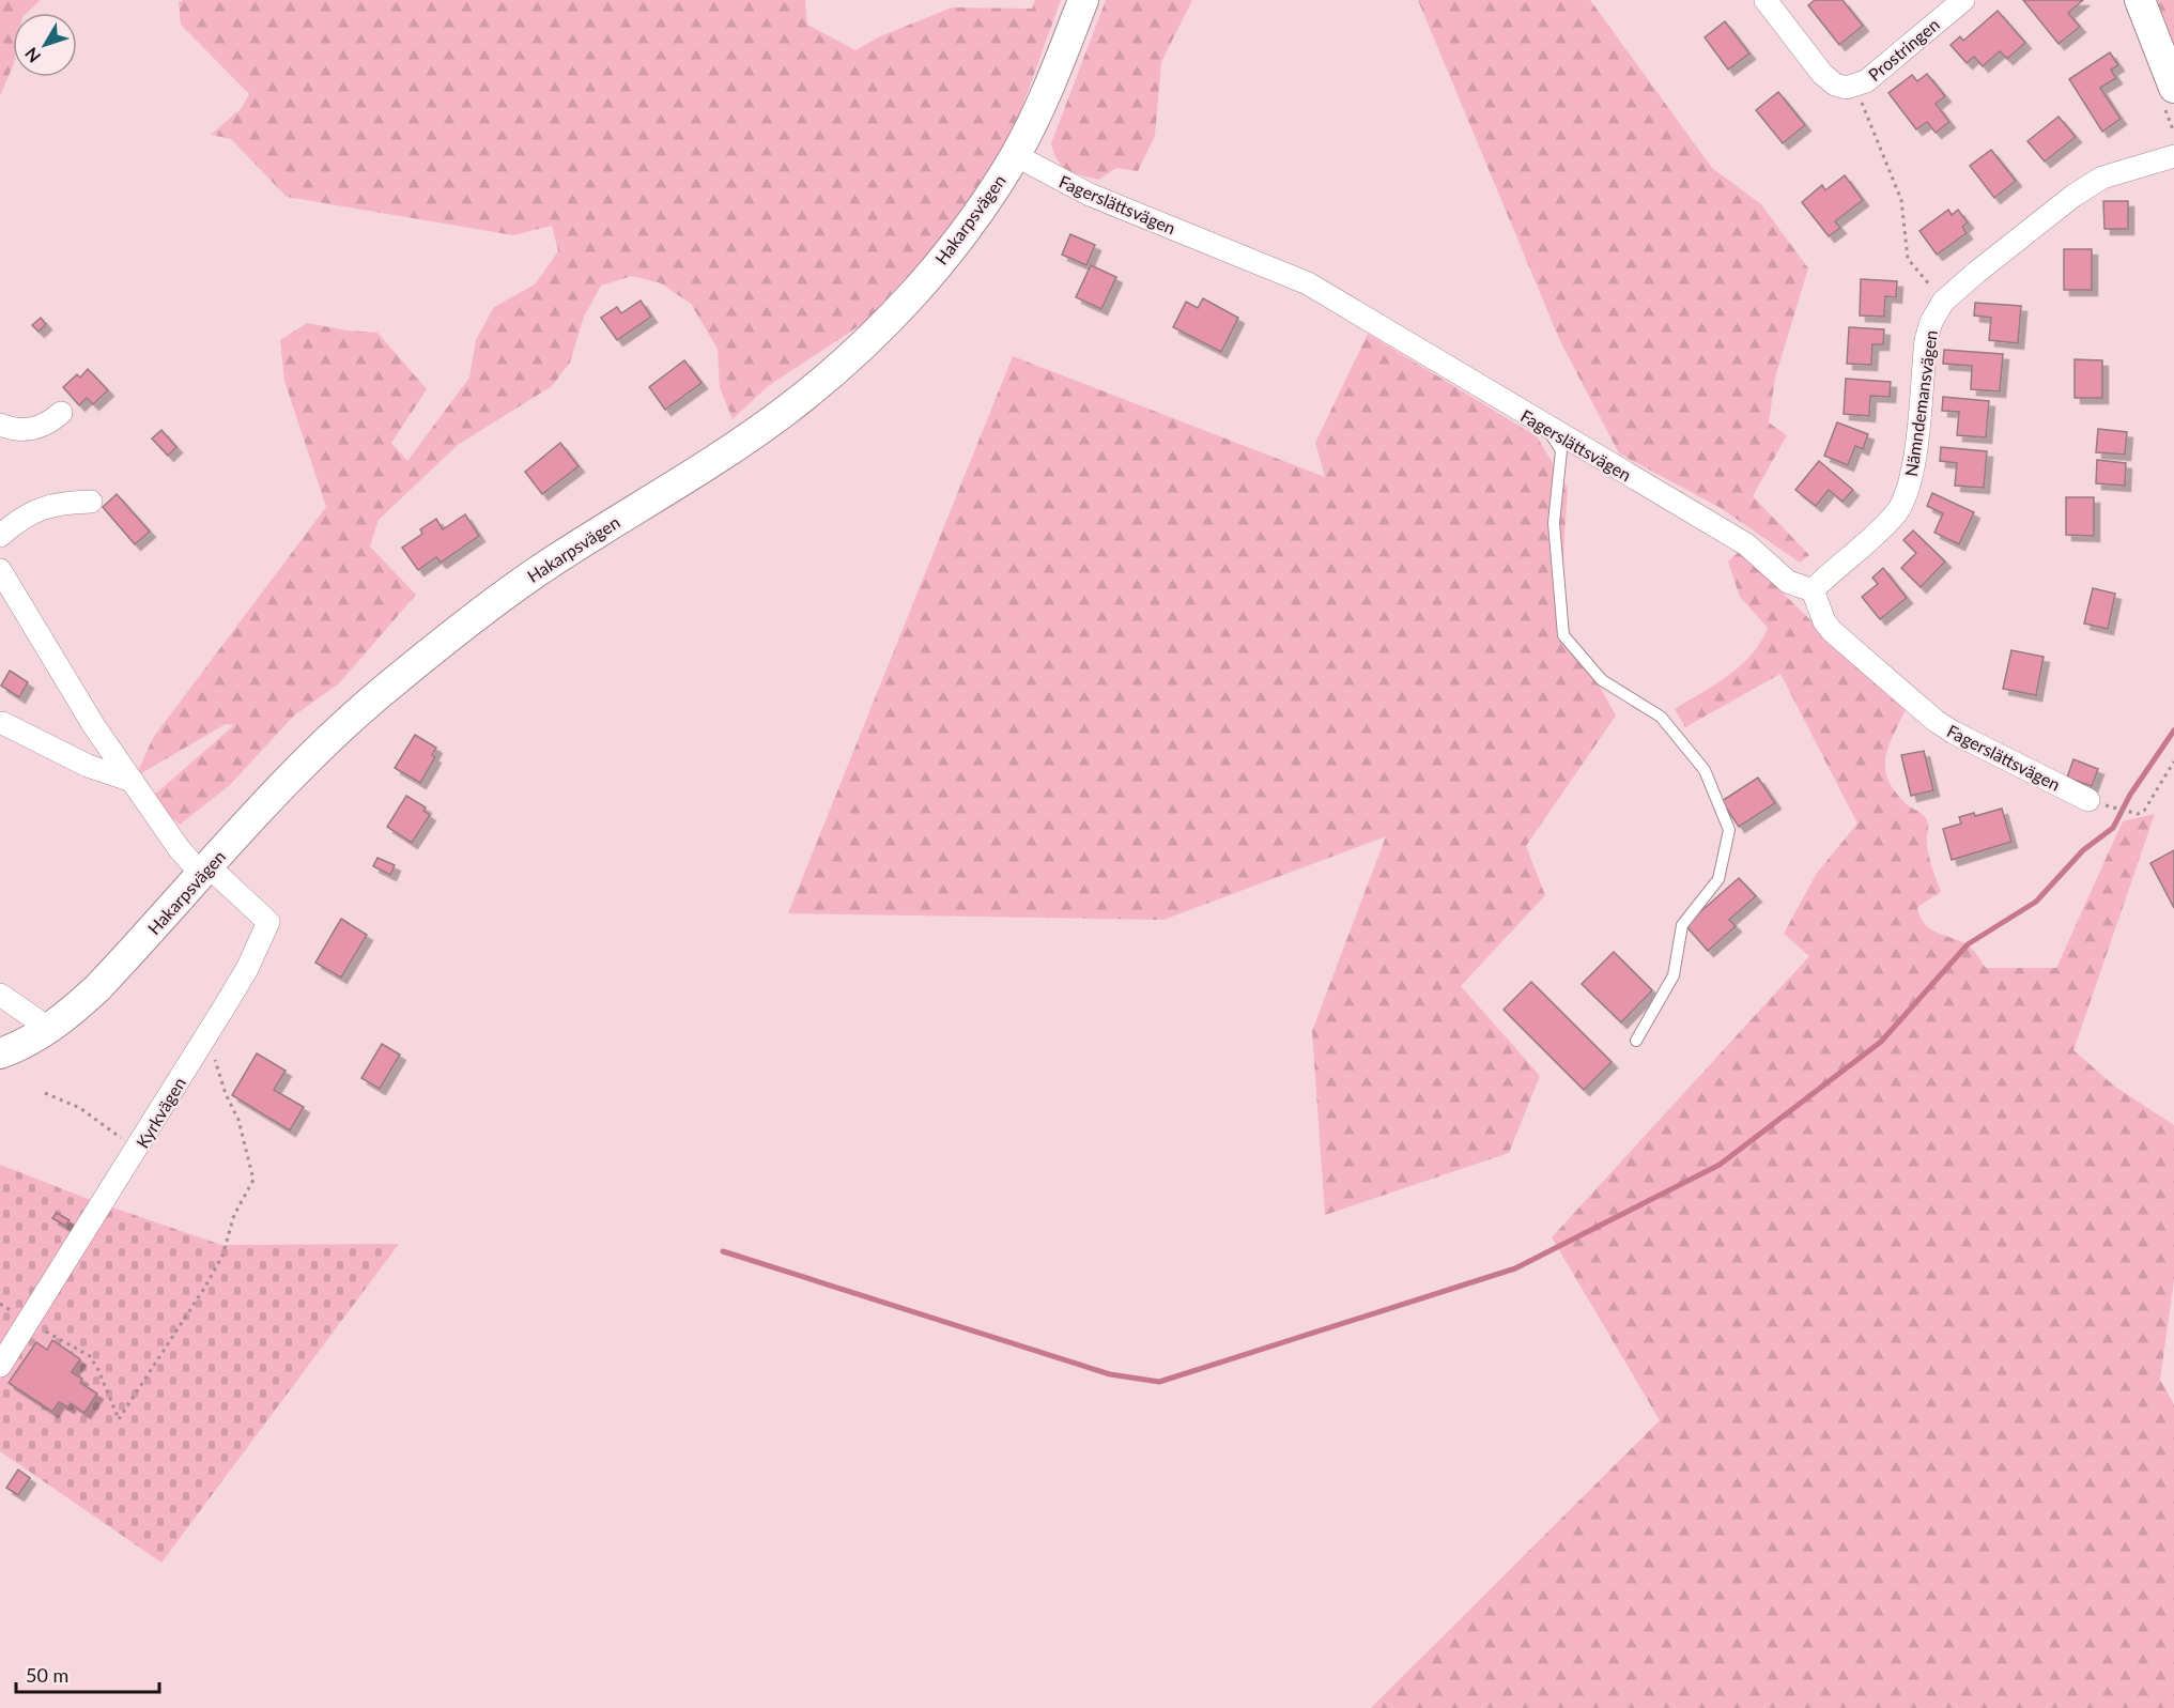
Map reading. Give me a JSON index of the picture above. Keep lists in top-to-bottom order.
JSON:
{
  "streets": {
    "street": [
      "Prostringen",
      "Fagerslättsvägen",
      "Hakarpsvägen",
      "Nämndemansvägen",
      "Kyrkvägen"
    ]
  },
  "crossings": [
    ["Fagerslättsvägen", "Hakarpsvägen"],
    ["Fagerslättsvägen", "Nämndemansvägen"],
    ["Hakarpsvägen", "Kyrkvägen"]
  ],
  "scale_bar": "50 m",
  "north": "bottom left"
}
